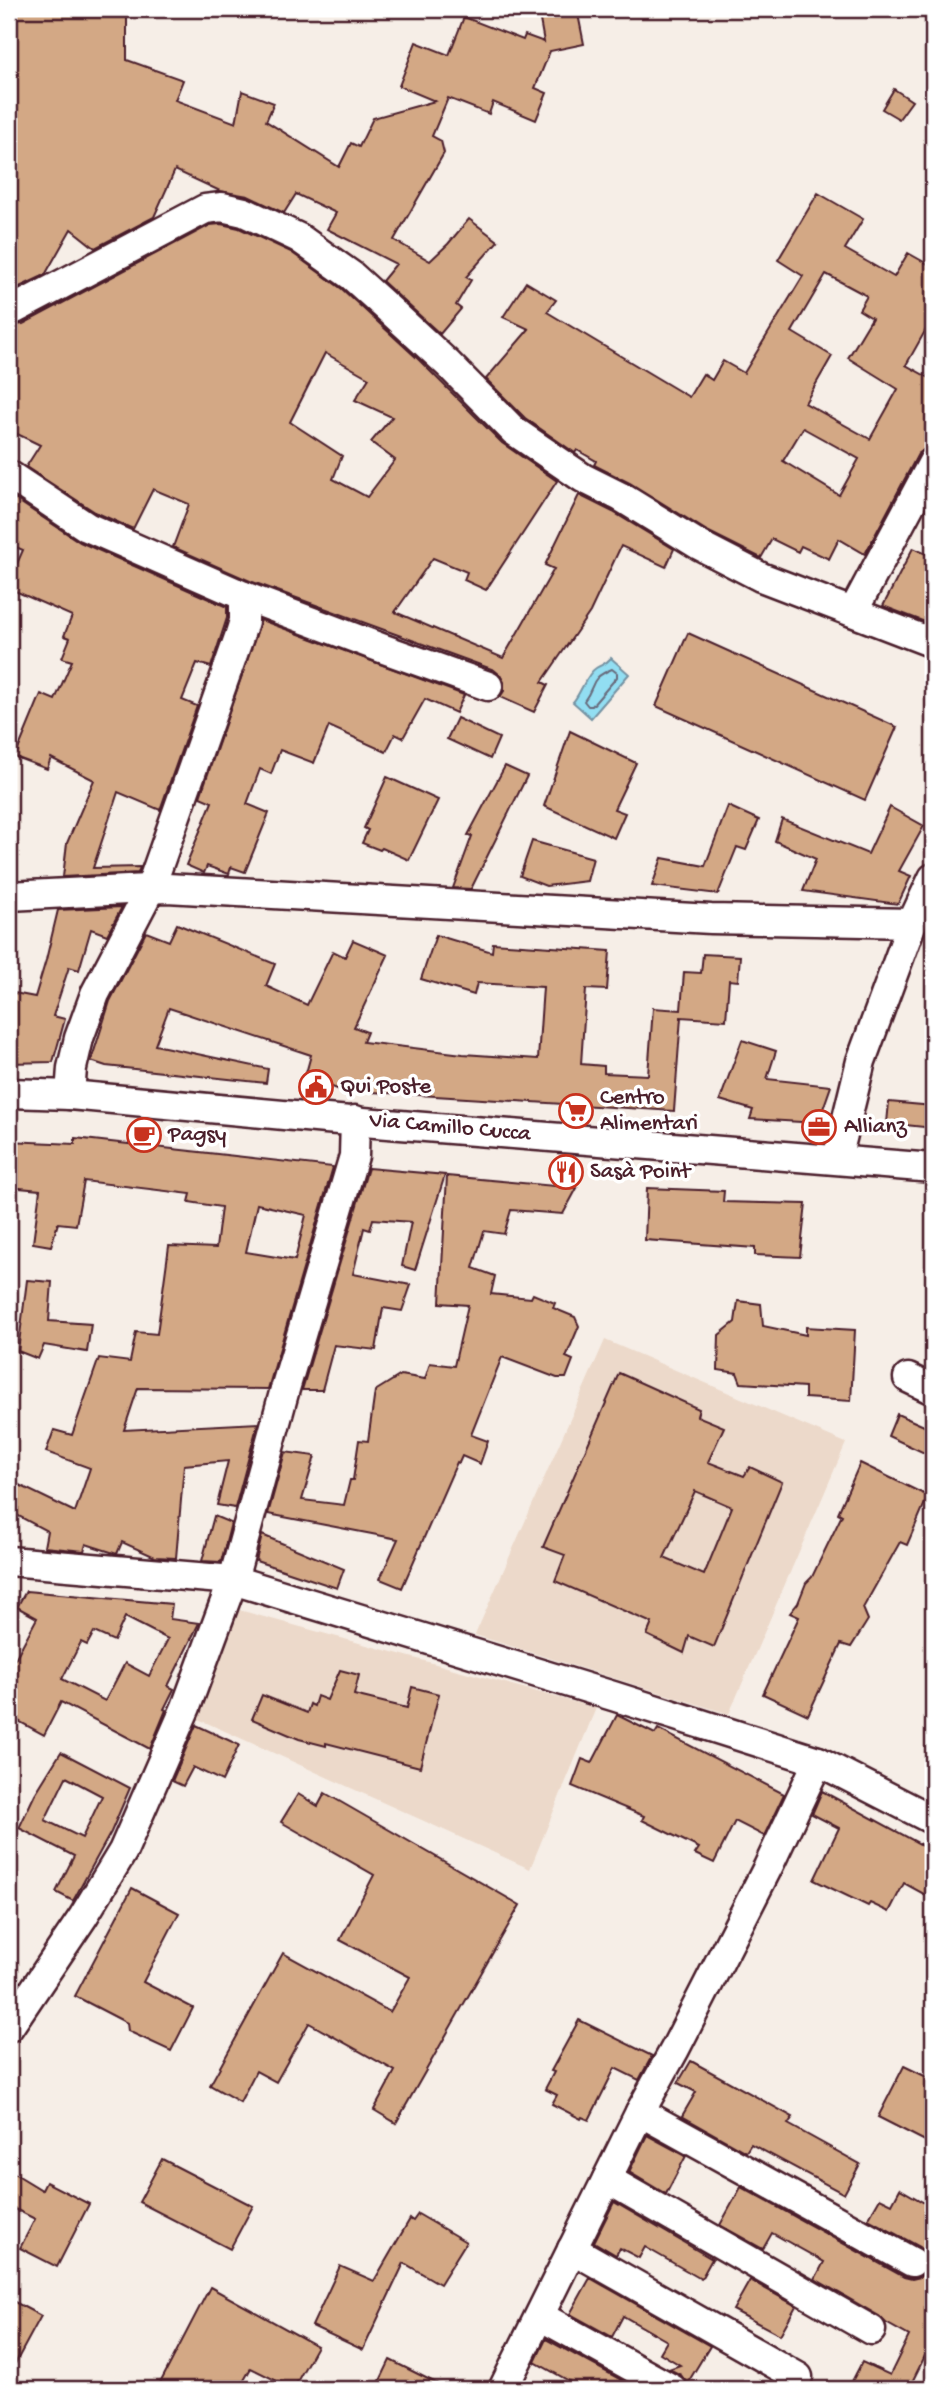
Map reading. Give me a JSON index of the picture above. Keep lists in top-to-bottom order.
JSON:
{
  "streets": {
    "street": ["Via Camillo Cucca"]
  },
  "places": {
    "public building": ["Qui Poste"],
    "supermarket": ["Centro Alimentari"],
    "office": ["Allianz"],
    "cafe": ["Pagsy"],
    "restaurant": ["Sasà Point"]
  }
}
